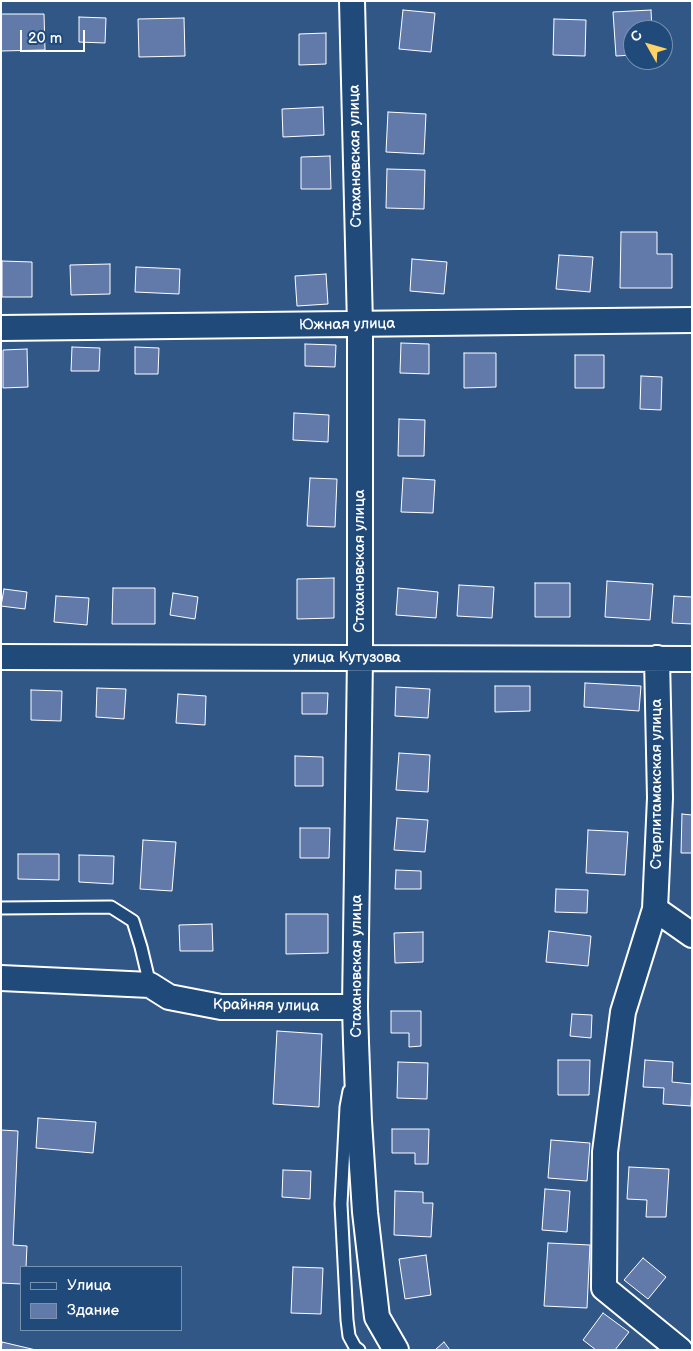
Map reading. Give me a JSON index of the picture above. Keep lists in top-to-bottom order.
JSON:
{
  "streets": {
    "street": [
      "Стахановская улица",
      "Южная улица",
      "улица Кутузова",
      "Стерлитамакская улица",
      "Крайняя улица"
    ]
  },
  "crossings": [
    ["Стахановская улица", "Южная улица"],
    ["Стахановская улица", "улица Кутузова"],
    ["Стахановская улица", "Крайняя улица"],
    ["улица Кутузова", "Стерлитамакская улица"]
  ],
  "legend": ["Улица", "Здание"],
  "scale_bar": "20 m",
  "north": "top left"
}
